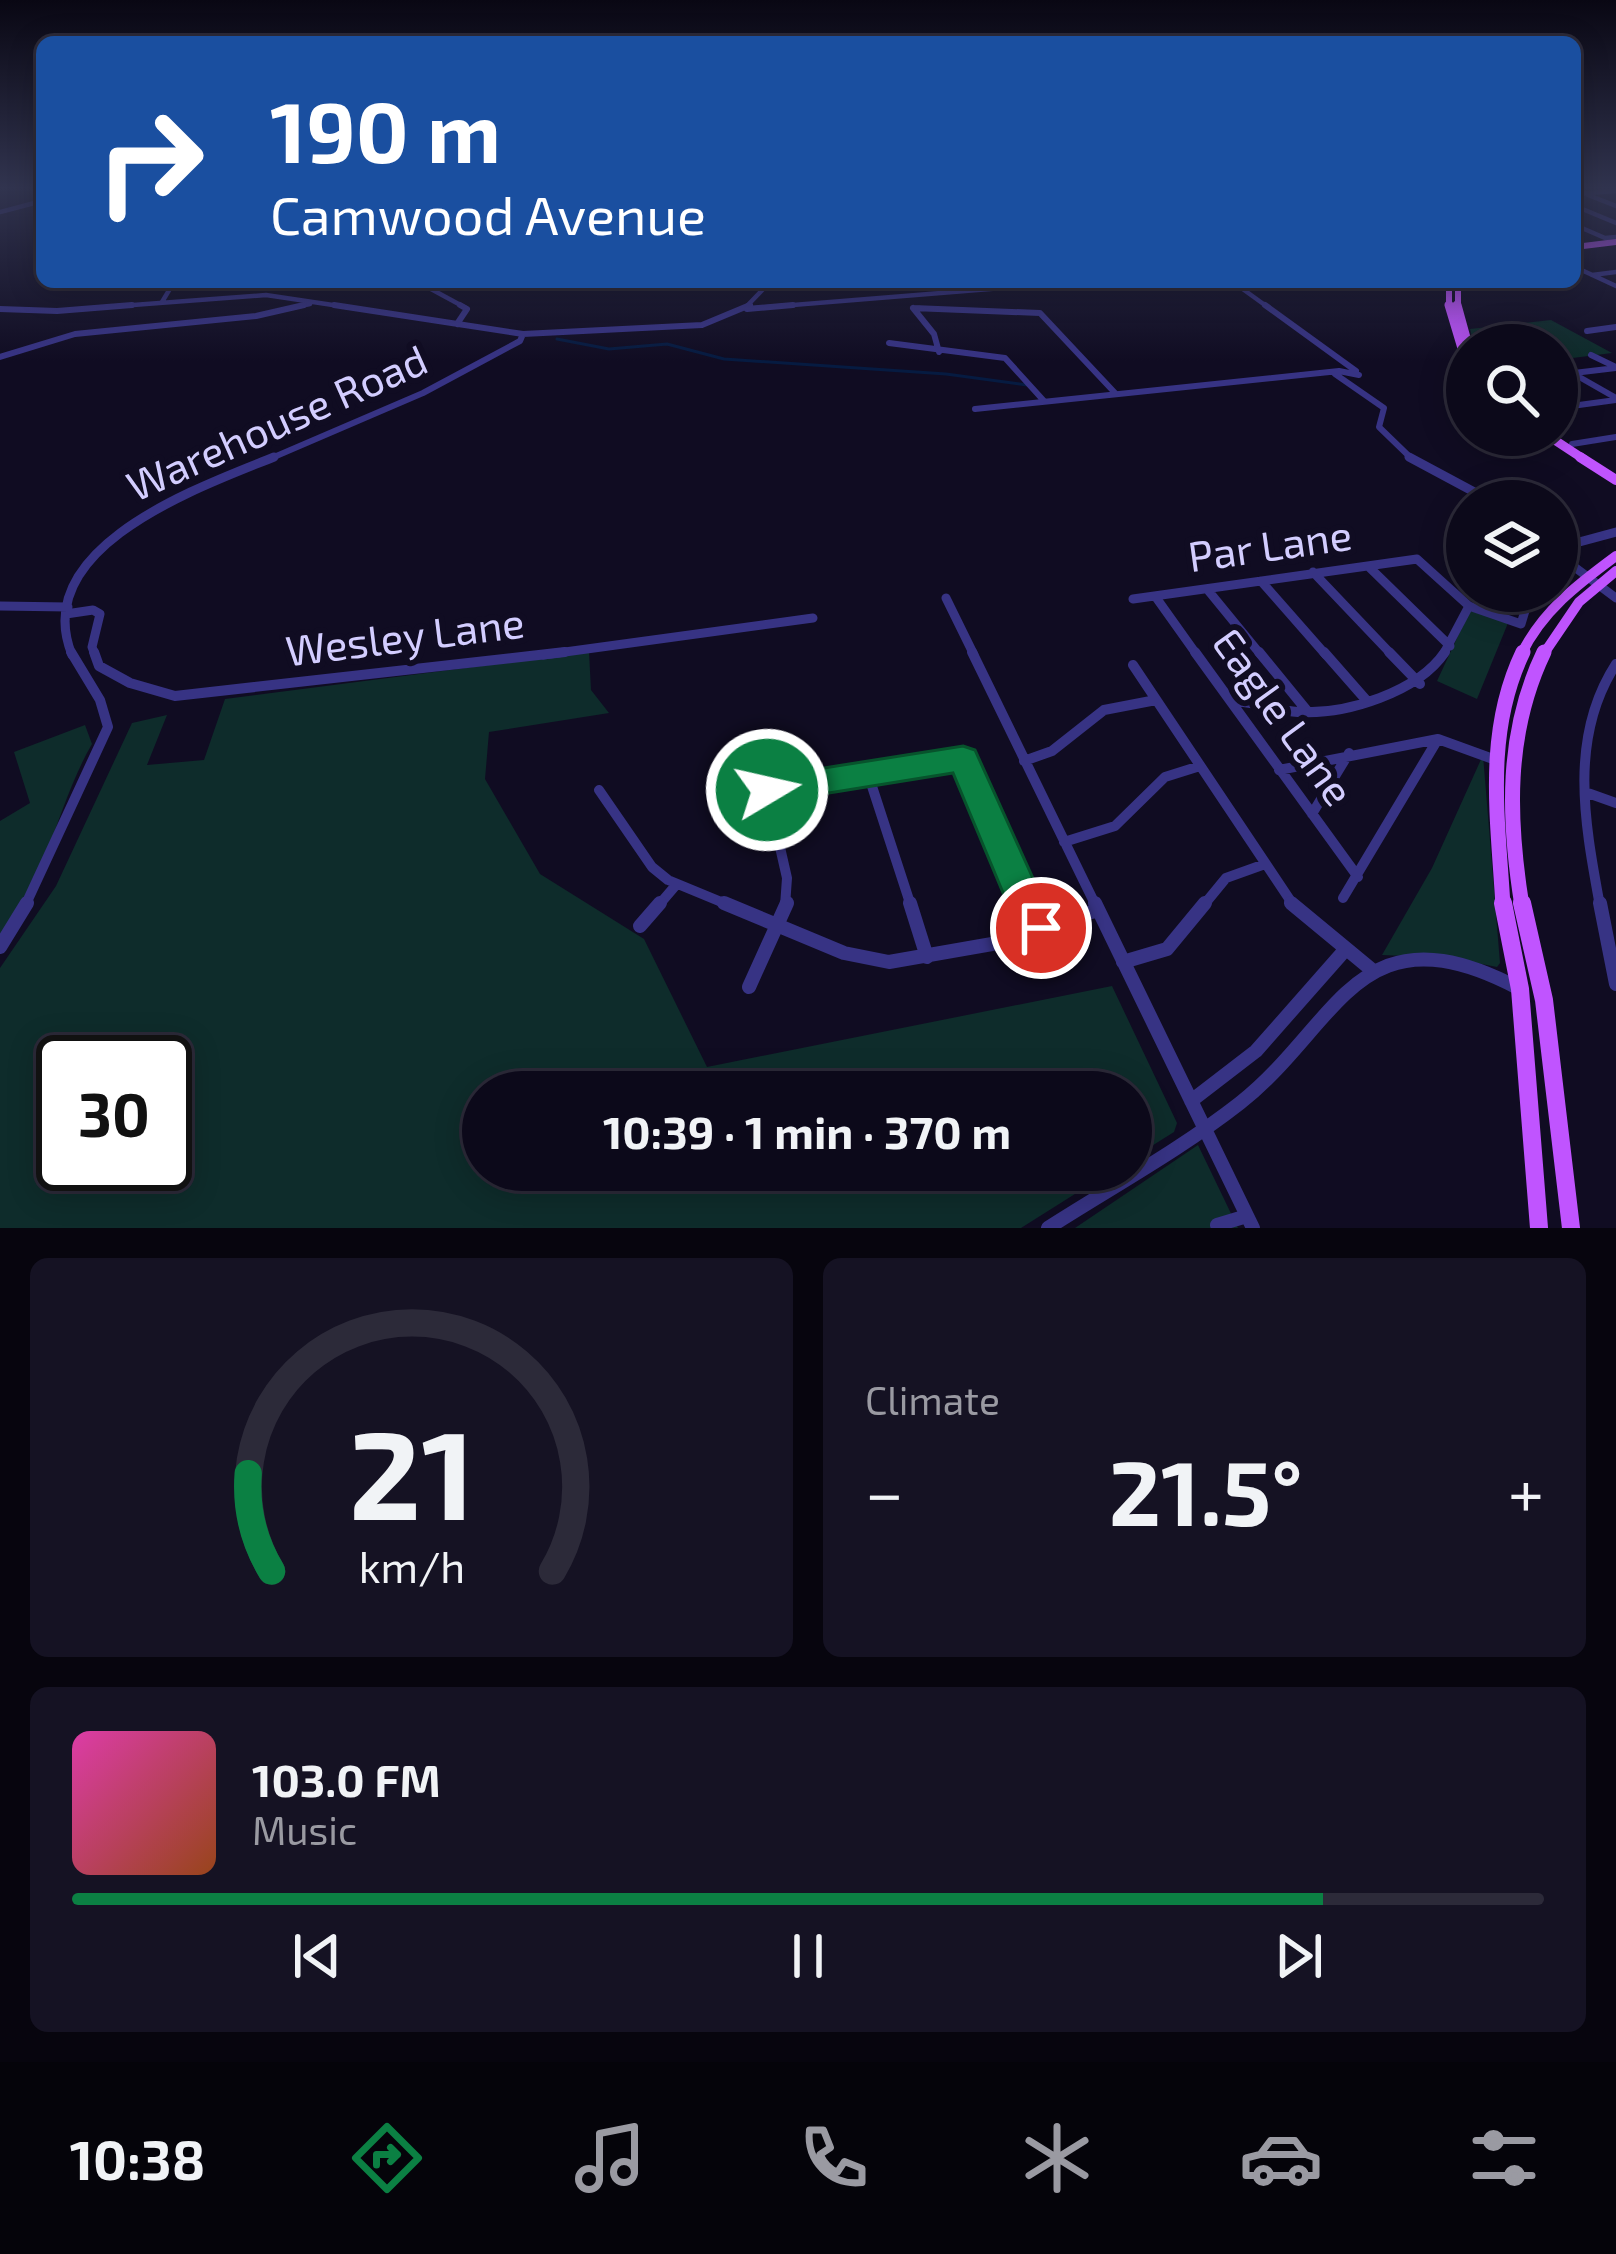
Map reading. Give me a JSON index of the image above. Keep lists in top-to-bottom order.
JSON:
{
  "streets": {
    "street": [
      "Warehouse Road",
      "Par Lane",
      "Wesley Lane",
      "Eagle Lane"
    ]
  },
  "crossings": [
    ["Warehouse Road", "Wesley Lane"],
    ["Par Lane", "Eagle Lane"]
  ],
  "page": {
    "turn": ["190 m", "Camwood Avenue"],
    "limit": "30",
    "trip": "10:39 · 1 min · 370 m",
    "tile": "Climate",
    "heat": ["−", "21.5°", "+"],
    "song": ["103.0 FM", "Music"],
    "tabs": "10:38",
    "gauge": ["21", "km/h"]
  }
}
